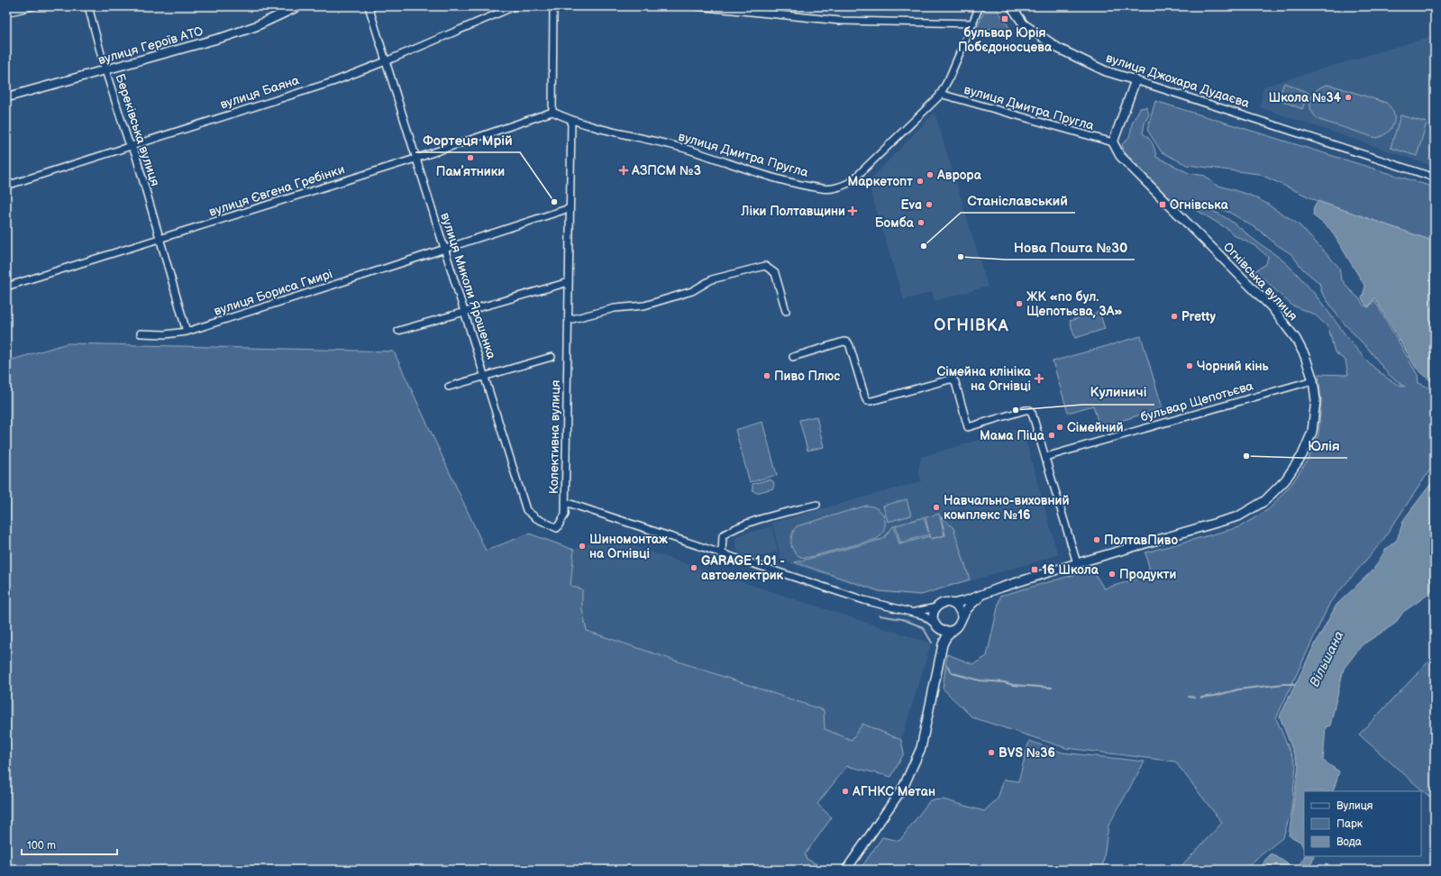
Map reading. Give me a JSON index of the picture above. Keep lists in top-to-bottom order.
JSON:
{
  "streets": {
    "street": [
      "вулиця Героїв АТО",
      "вулиця Джохара Дудаєва",
      "вулиця Баяна",
      "вулиця Дмитра Пругла",
      "Береківська вулиця",
      "вулиця Євгена Гребінки",
      "Огнівська вулиця",
      "вулиця Миколи Ярошенка",
      "вулиця Бориса Гмирі",
      "бульвар Щепотьєва",
      "Колективна вулиця"
    ]
  },
  "crossings": [
    ["вулиця Героїв АТО", "Береківська вулиця"],
    ["вулиця Баяна", "Береківська вулиця"],
    ["вулиця Баяна", "вулиця Миколи Ярошенка"],
    ["вулиця Дмитра Пругла", "вулиця Євгена Гребінки"],
    ["вулиця Дмитра Пругла", "Огнівська вулиця"],
    ["вулиця Дмитра Пругла", "Колективна вулиця"],
    ["Береківська вулиця", "вулиця Євгена Гребінки"],
    ["вулиця Євгена Гребінки", "вулиця Миколи Ярошенка"],
    ["Огнівська вулиця", "бульвар Щепотьєва"],
    ["Огнівська вулиця", "Колективна вулиця"],
    ["вулиця Миколи Ярошенка", "вулиця Бориса Гмирі"],
    ["вулиця Миколи Ярошенка", "Колективна вулиця"],
    ["вулиця Бориса Гмирі", "Колективна вулиця"]
  ],
  "districts": ["ОГНІВКА"],
  "water": ["Вільшана"],
  "places": {
    "transit": ["бульвар Юрія Побєдоносцева", "Огнівська", "16 Школа"],
    "other": [
      "Школа №34",
      "Памʼятники",
      "Аврора",
      "Маркетопт",
      "Фортеця Мрій",
      "Eva",
      "Бомба",
      "Станіславський",
      "Нова Пошта №30",
      "ЖК «по бул. Щепотьєва, 3А»",
      "Pretty",
      "Чорний кінь",
      "Пиво Плюс",
      "Кулиничі",
      "Сімейний",
      "Мама Піца",
      "Юлія",
      "Навчально-виховний комплекс №16",
      "ПолтавПиво",
      "Шиномонтаж на Огнівці",
      "GARAGE 1.01 - автоелектрик",
      "Продукти",
      "BVS №36",
      "АГНКС Метан"
    ],
    "health": ["АЗПСМ №3", "Ліки Полтавщини", "Сімейна клініка на Огнівці"]
  },
  "legend": ["Вулиця", "Парк", "Вода"],
  "scale_bar": "100 m"
}
